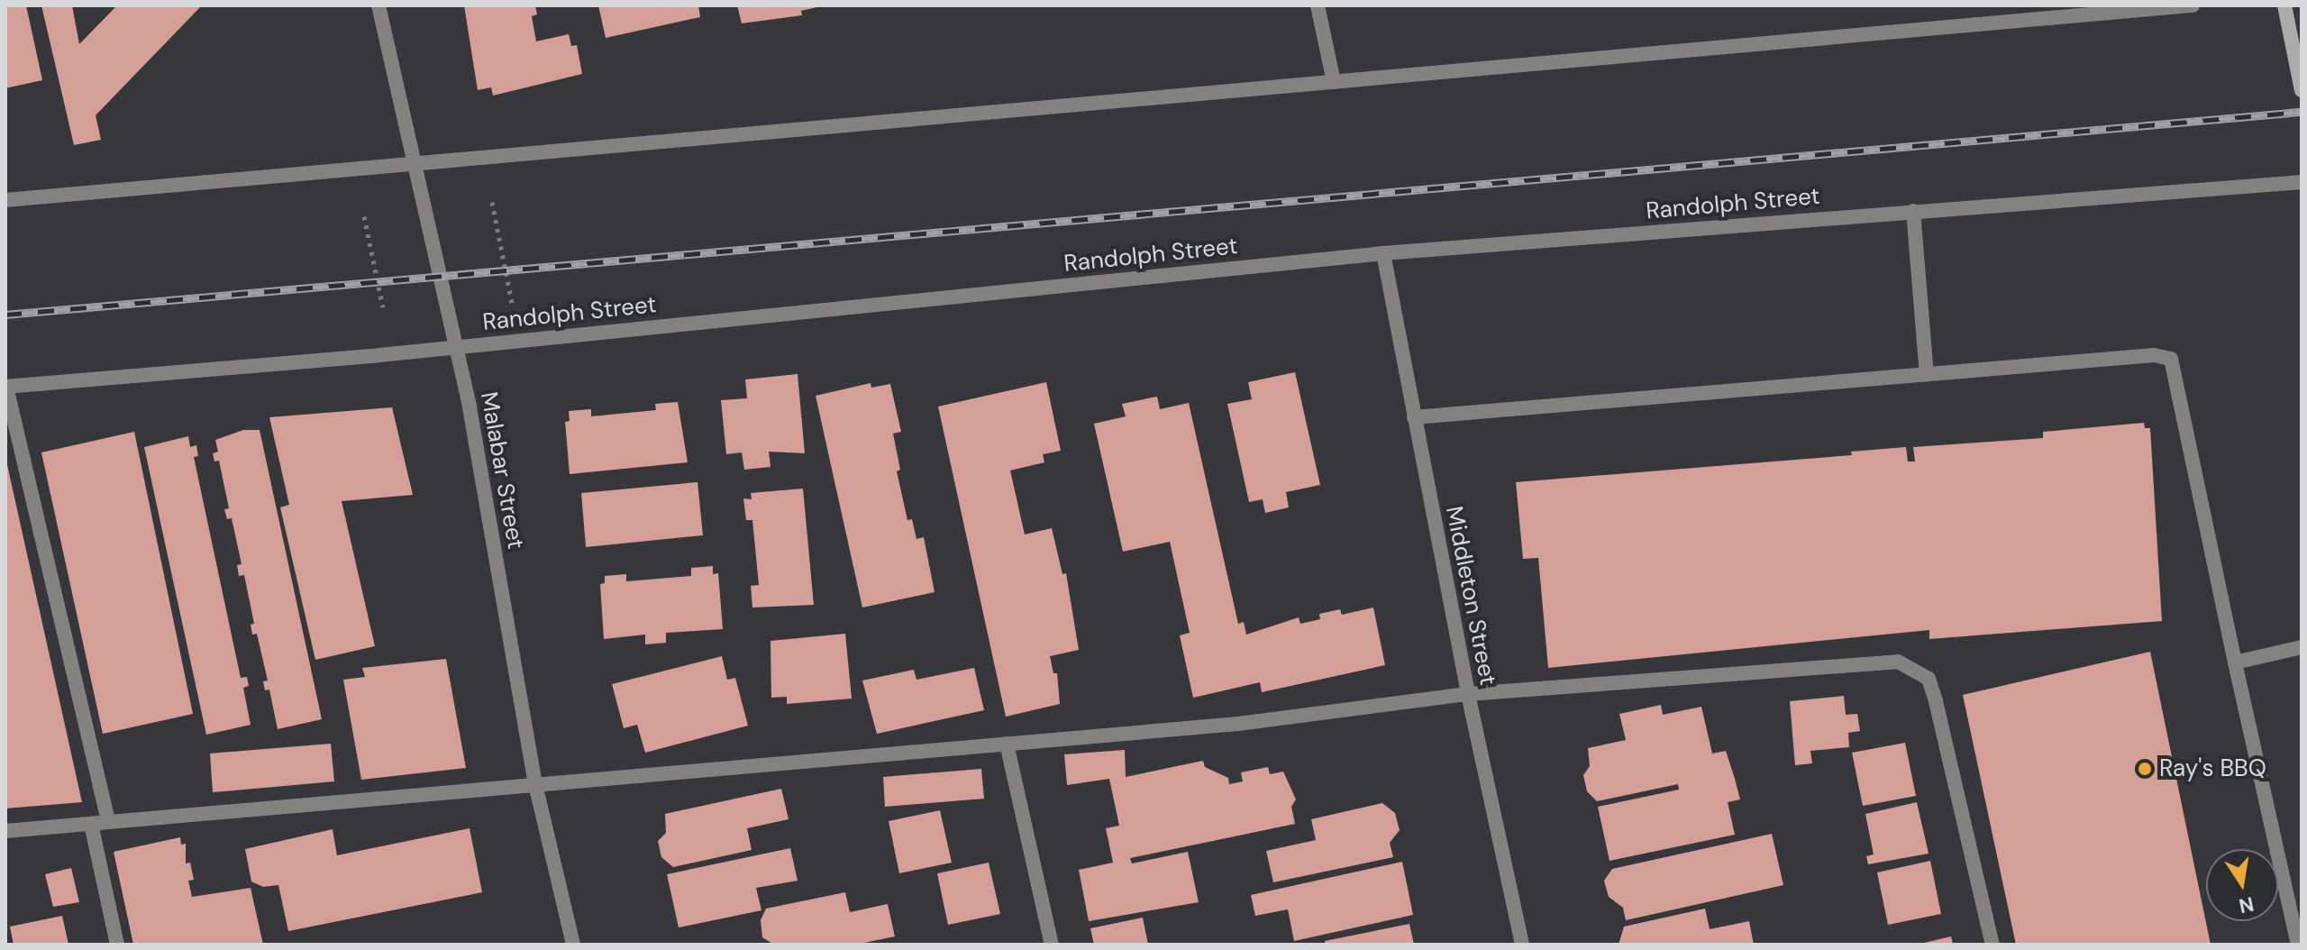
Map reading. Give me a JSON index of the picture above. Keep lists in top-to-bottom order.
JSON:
{
  "streets": {
    "street": ["Randolph Street", "Malabar Street", "Middleton Street"]
  },
  "crossings": [
    ["Randolph Street", "Malabar Street"],
    ["Randolph Street", "Middleton Street"]
  ],
  "places": ["Ray's BBQ"],
  "north": "bottom"
}
